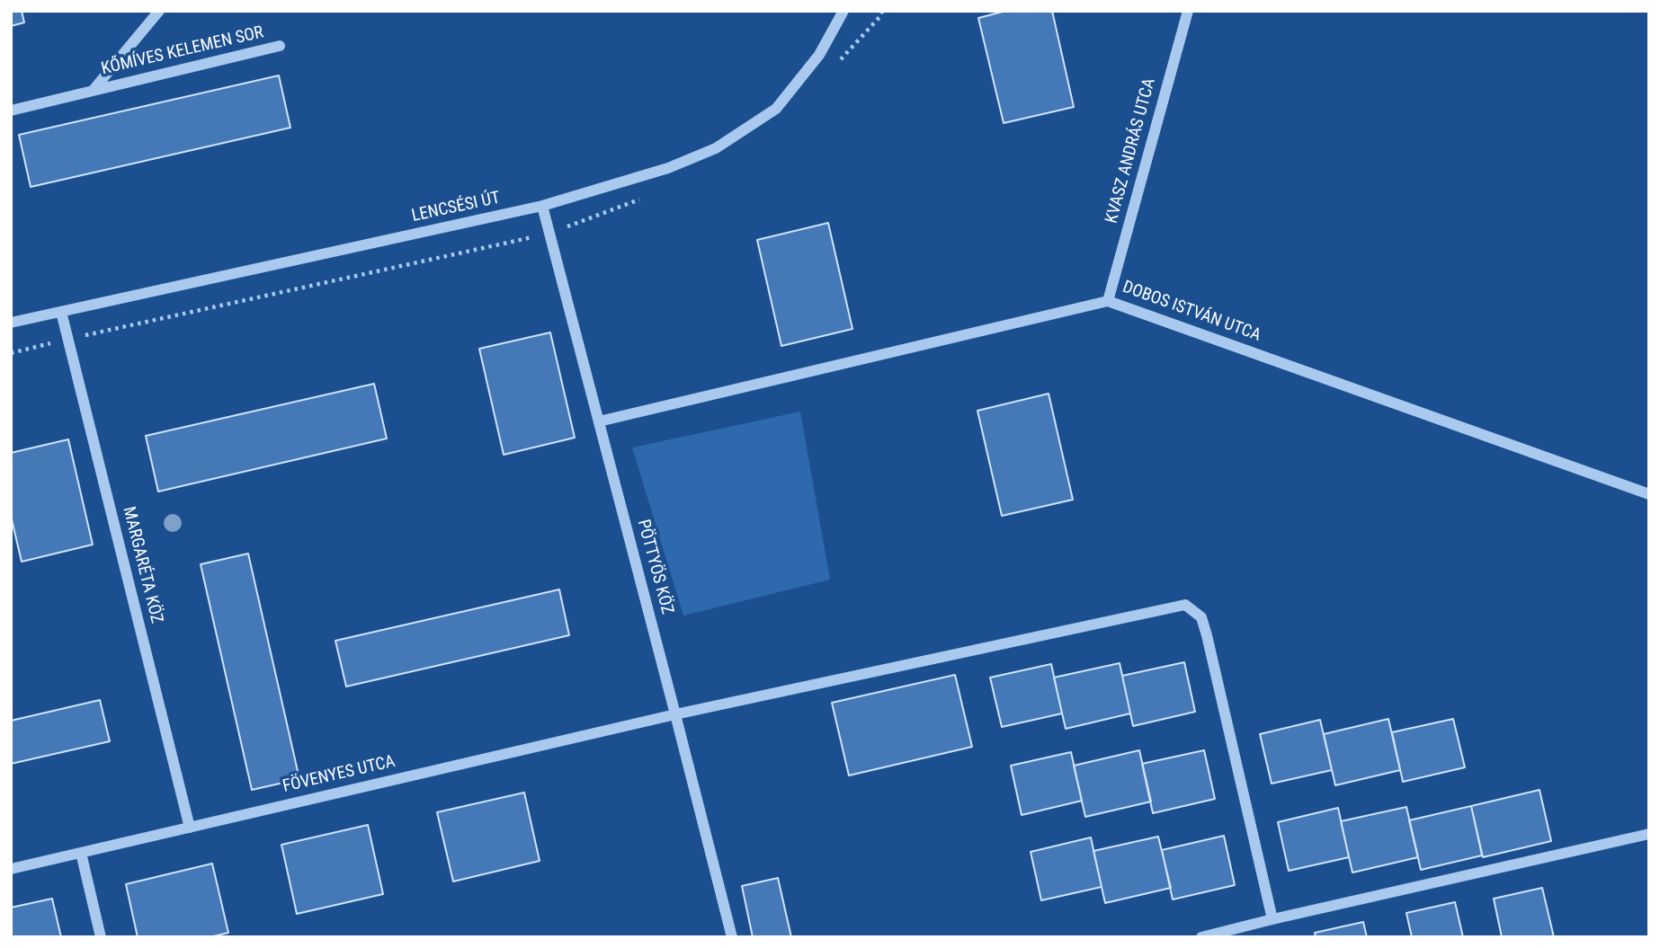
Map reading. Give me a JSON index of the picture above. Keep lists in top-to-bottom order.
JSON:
{
  "streets": {
    "street": [
      "KŐMÍVES KELEMEN SOR",
      "KVASZ ANDRÁS UTCA",
      "LENCSÉSI ÚT",
      "DOBOS ISTVÁN UTCA",
      "MARGARÉTA KÖZ",
      "PÖTTYÖS KÖZ",
      "FÖVENYES UTCA"
    ]
  },
  "crossings": [
    ["KVASZ ANDRÁS UTCA", "DOBOS ISTVÁN UTCA"],
    ["LENCSÉSI ÚT", "MARGARÉTA KÖZ"],
    ["LENCSÉSI ÚT", "PÖTTYÖS KÖZ"],
    ["DOBOS ISTVÁN UTCA", "PÖTTYÖS KÖZ"],
    ["MARGARÉTA KÖZ", "FÖVENYES UTCA"],
    ["PÖTTYÖS KÖZ", "FÖVENYES UTCA"]
  ]
}
